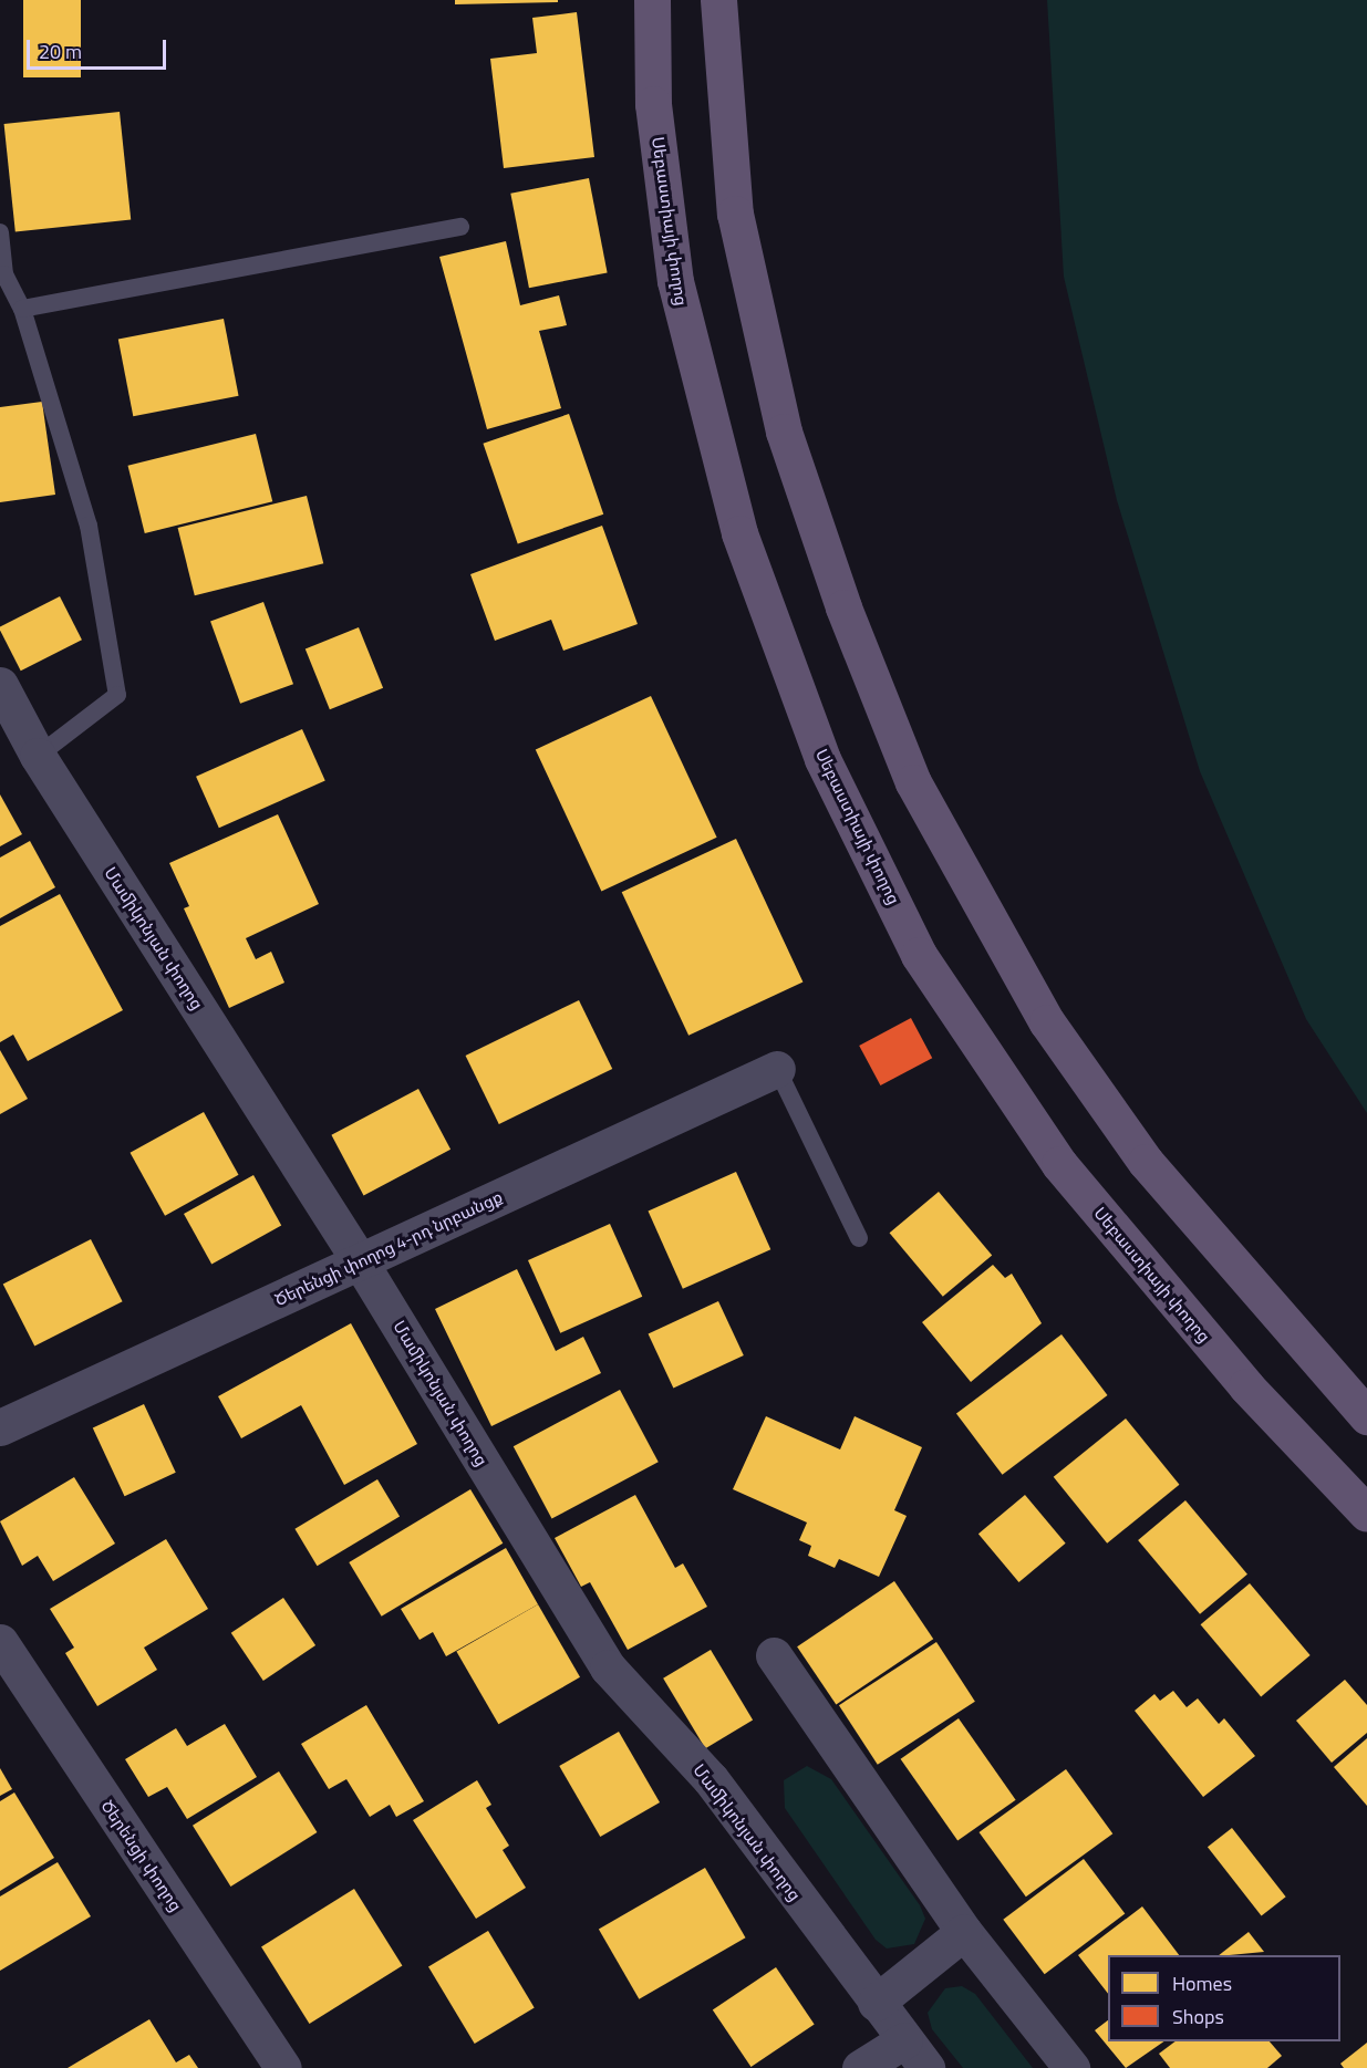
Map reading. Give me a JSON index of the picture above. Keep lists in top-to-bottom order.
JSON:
{
  "streets": {
    "main road": ["Սեբաստիայի փողոց"],
    "street": ["Մամիկոնյան փողոց", "Ծերենցի փողոց 4-րդ նրբանցք", "Ծերենցի փողոց"]
  },
  "crossings": [
    ["Մամիկոնյան փողոց", "Ծերենցի փողոց 4-րդ նրբանցք"]
  ],
  "legend": ["Homes", "Shops"],
  "scale_bar": "20 m"
}
